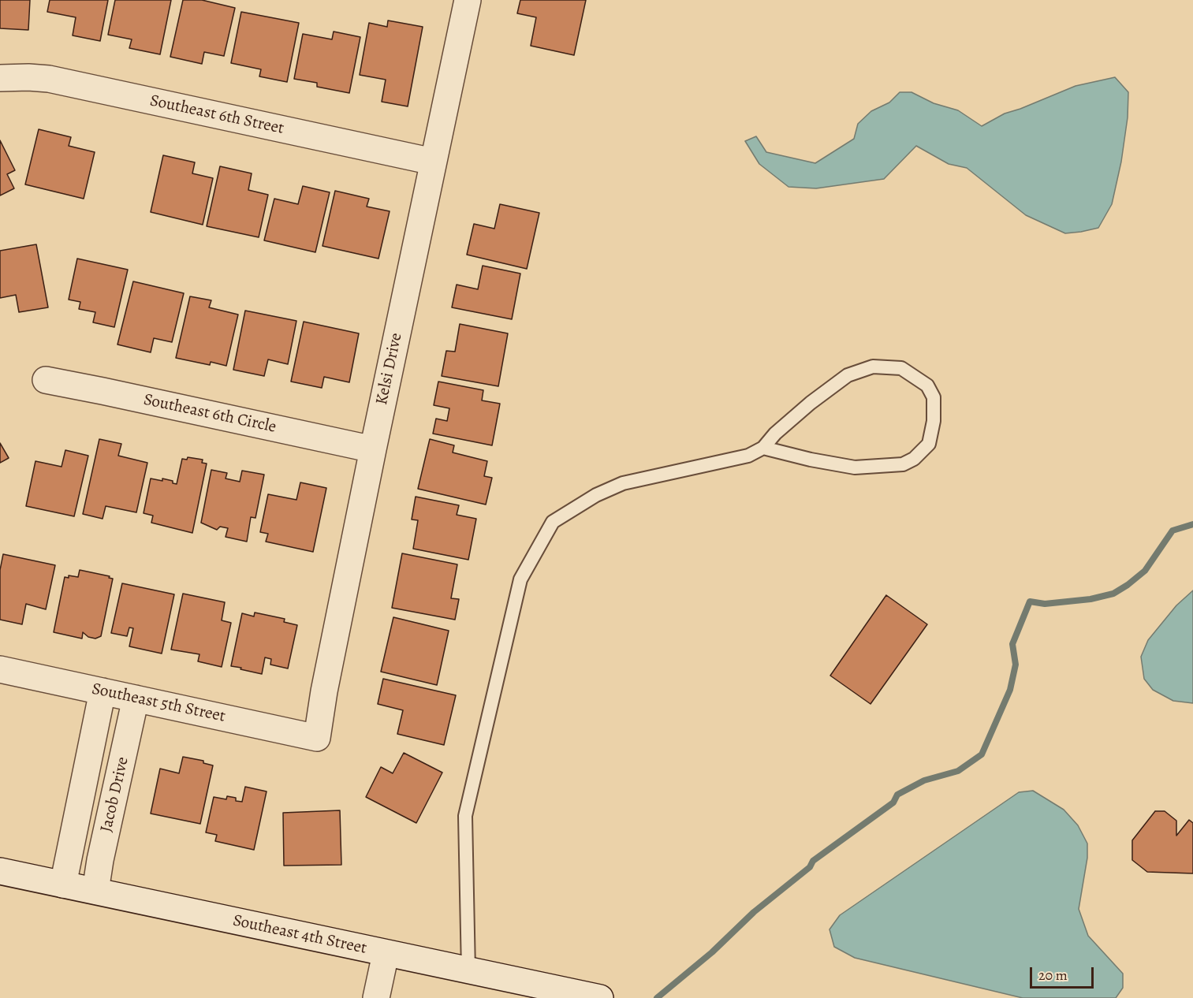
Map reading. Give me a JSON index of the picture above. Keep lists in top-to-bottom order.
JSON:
{
  "streets": {
    "street": [
      "Southeast 6th Street",
      "Kelsi Drive",
      "Southeast 6th Circle",
      "Southeast 5th Street",
      "Jacob Drive",
      "Southeast 4th Street"
    ]
  },
  "crossings": [
    ["Southeast 6th Street", "Kelsi Drive"],
    ["Kelsi Drive", "Southeast 6th Circle"],
    ["Kelsi Drive", "Southeast 5th Street"],
    ["Southeast 5th Street", "Jacob Drive"],
    ["Jacob Drive", "Southeast 4th Street"]
  ],
  "scale_bar": "20 m"
}
